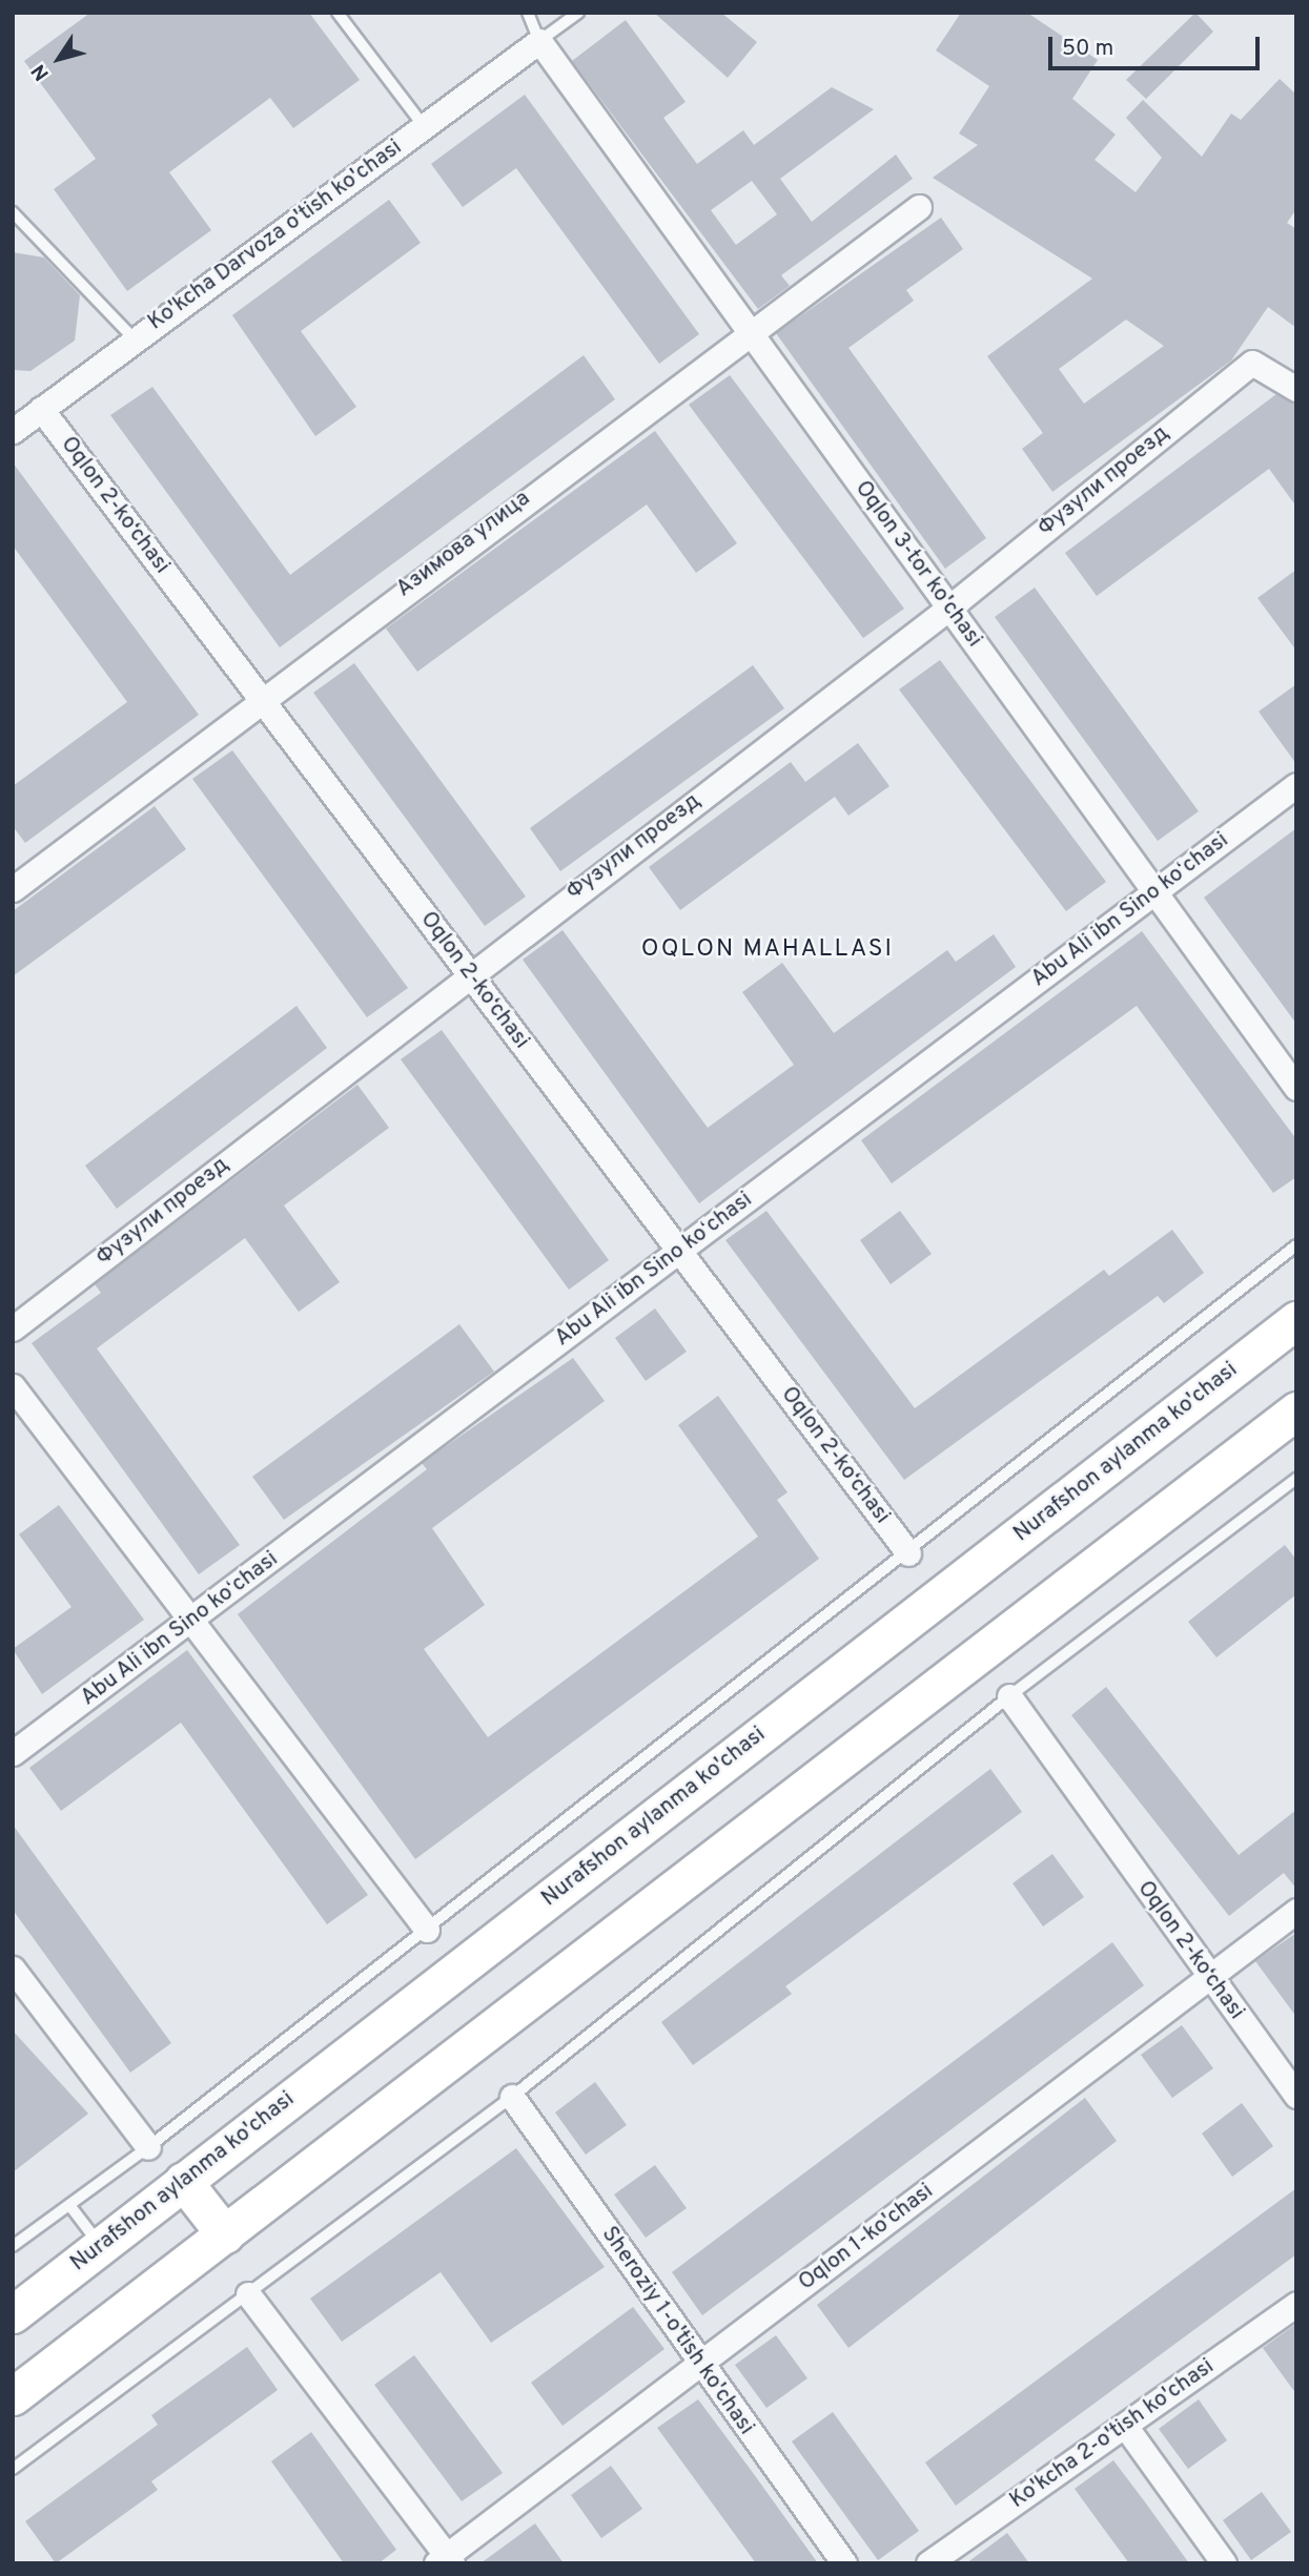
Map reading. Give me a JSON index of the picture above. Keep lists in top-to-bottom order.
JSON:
{
  "streets": {
    "main road": ["Nurafshon aylanma ko'chasi"],
    "street": [
      "Ko'kcha Darvoza o'tish ko'chasi",
      "Фузули проезд",
      "Oqlon 2-ko‘chasi",
      "Азимова улица",
      "Oqlon 3-tor ko'chasi",
      "Abu Ali ibn Sino koʻchasi",
      "Oqlon 1-ko'chasi",
      "Sheroziy 1-o'tish ko'chasi",
      "Ko'kcha 2-o'tish ko'chasi"
    ]
  },
  "crossings": [
    ["Ko'kcha Darvoza o'tish ko'chasi", "Oqlon 2-ko‘chasi"],
    ["Ko'kcha Darvoza o'tish ko'chasi", "Oqlon 3-tor ko'chasi"],
    ["Фузули проезд", "Oqlon 2-ko‘chasi"],
    ["Фузули проезд", "Oqlon 3-tor ko'chasi"],
    ["Oqlon 2-ko‘chasi", "Азимова улица"],
    ["Oqlon 2-ko‘chasi", "Abu Ali ibn Sino koʻchasi"],
    ["Oqlon 2-ko‘chasi", "Oqlon 1-ko'chasi"],
    ["Азимова улица", "Oqlon 3-tor ko'chasi"],
    ["Oqlon 3-tor ko'chasi", "Abu Ali ibn Sino koʻchasi"],
    ["Oqlon 1-ko'chasi", "Sheroziy 1-o'tish ko'chasi"]
  ],
  "districts": ["OQLON MAHALLASI"],
  "scale_bar": "50 m",
  "north": "bottom left"
}
